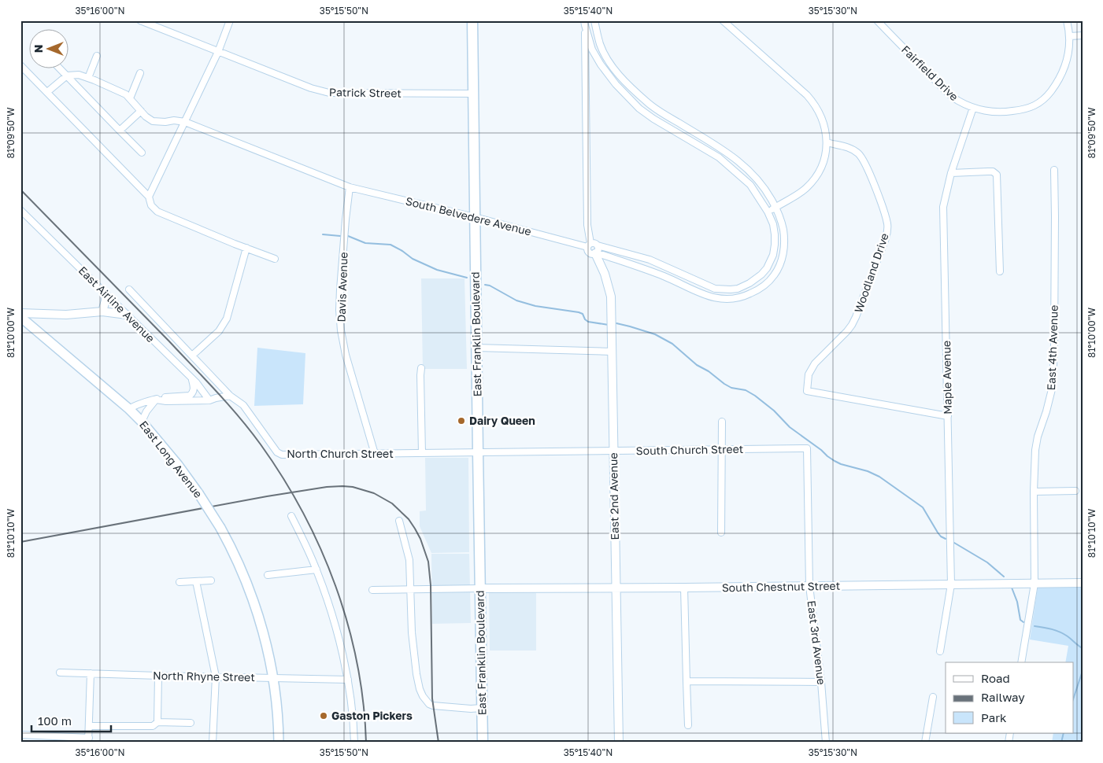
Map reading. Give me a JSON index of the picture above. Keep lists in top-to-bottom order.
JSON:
{
  "streets": {
    "main road": ["East Franklin Boulevard", "East Long Avenue"],
    "street": [
      "Fairfield Drive",
      "Patrick Street",
      "South Belvedere Avenue",
      "Woodland Drive",
      "Davis Avenue",
      "East Airline Avenue",
      "East 4th Avenue",
      "Maple Avenue",
      "South Church Street",
      "North Church Street",
      "East 2nd Avenue",
      "South Chestnut Street",
      "East 3rd Avenue",
      "North Rhyne Street"
    ]
  },
  "crossings": [
    ["Fairfield Drive", "Maple Avenue"],
    ["Patrick Street", "East Franklin Boulevard"],
    ["South Belvedere Avenue", "Davis Avenue"],
    ["South Belvedere Avenue", "East Franklin Boulevard"],
    ["South Belvedere Avenue", "East 2nd Avenue"],
    ["Woodland Drive", "Maple Avenue"],
    ["Davis Avenue", "North Church Street"],
    ["East Airline Avenue", "North Church Street"],
    ["East Franklin Boulevard", "South Church Street"],
    ["East Franklin Boulevard", "North Church Street"],
    ["East Franklin Boulevard", "South Chestnut Street"],
    ["East 4th Avenue", "South Chestnut Street"],
    ["Maple Avenue", "South Chestnut Street"],
    ["South Church Street", "North Church Street"],
    ["South Church Street", "East 2nd Avenue"],
    ["South Church Street", "East 3rd Avenue"],
    ["East Long Avenue", "North Rhyne Street"],
    ["East 2nd Avenue", "South Chestnut Street"],
    ["South Chestnut Street", "East 3rd Avenue"]
  ],
  "places": ["Dairy Queen", "Gaston Pickers"],
  "legend": ["Road", "Railway", "Park"],
  "scale_bar": "100 m",
  "north": "left",
  "coordinates": [
    "35°16'00\"N",
    "35°15'50\"N",
    "35°15'40\"N",
    "35°15'30\"N",
    "81°09'50\"W",
    "81°10'00\"W",
    "81°10'10\"W"
  ]
}
